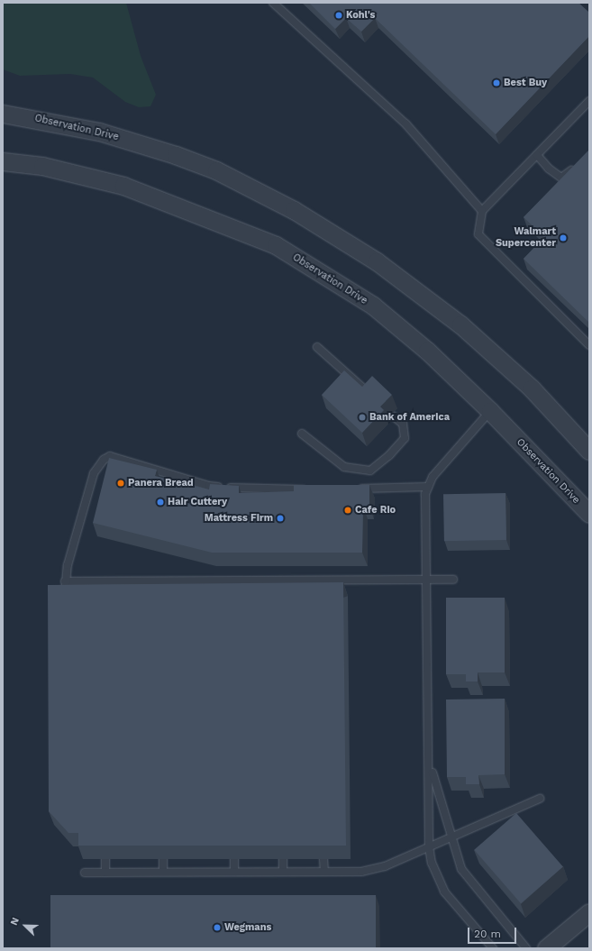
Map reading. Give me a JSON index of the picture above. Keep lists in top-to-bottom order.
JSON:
{
  "streets": {
    "street": ["Observation Drive"]
  },
  "places": [
    "Kohl's",
    "Best Buy",
    "Walmart Supercenter",
    "Bank of America",
    "Panera Bread",
    "Hair Cuttery",
    "Cafe Rio",
    "Mattress Firm",
    "Wegmans"
  ],
  "scale_bar": "20 m",
  "north": "top left"
}
